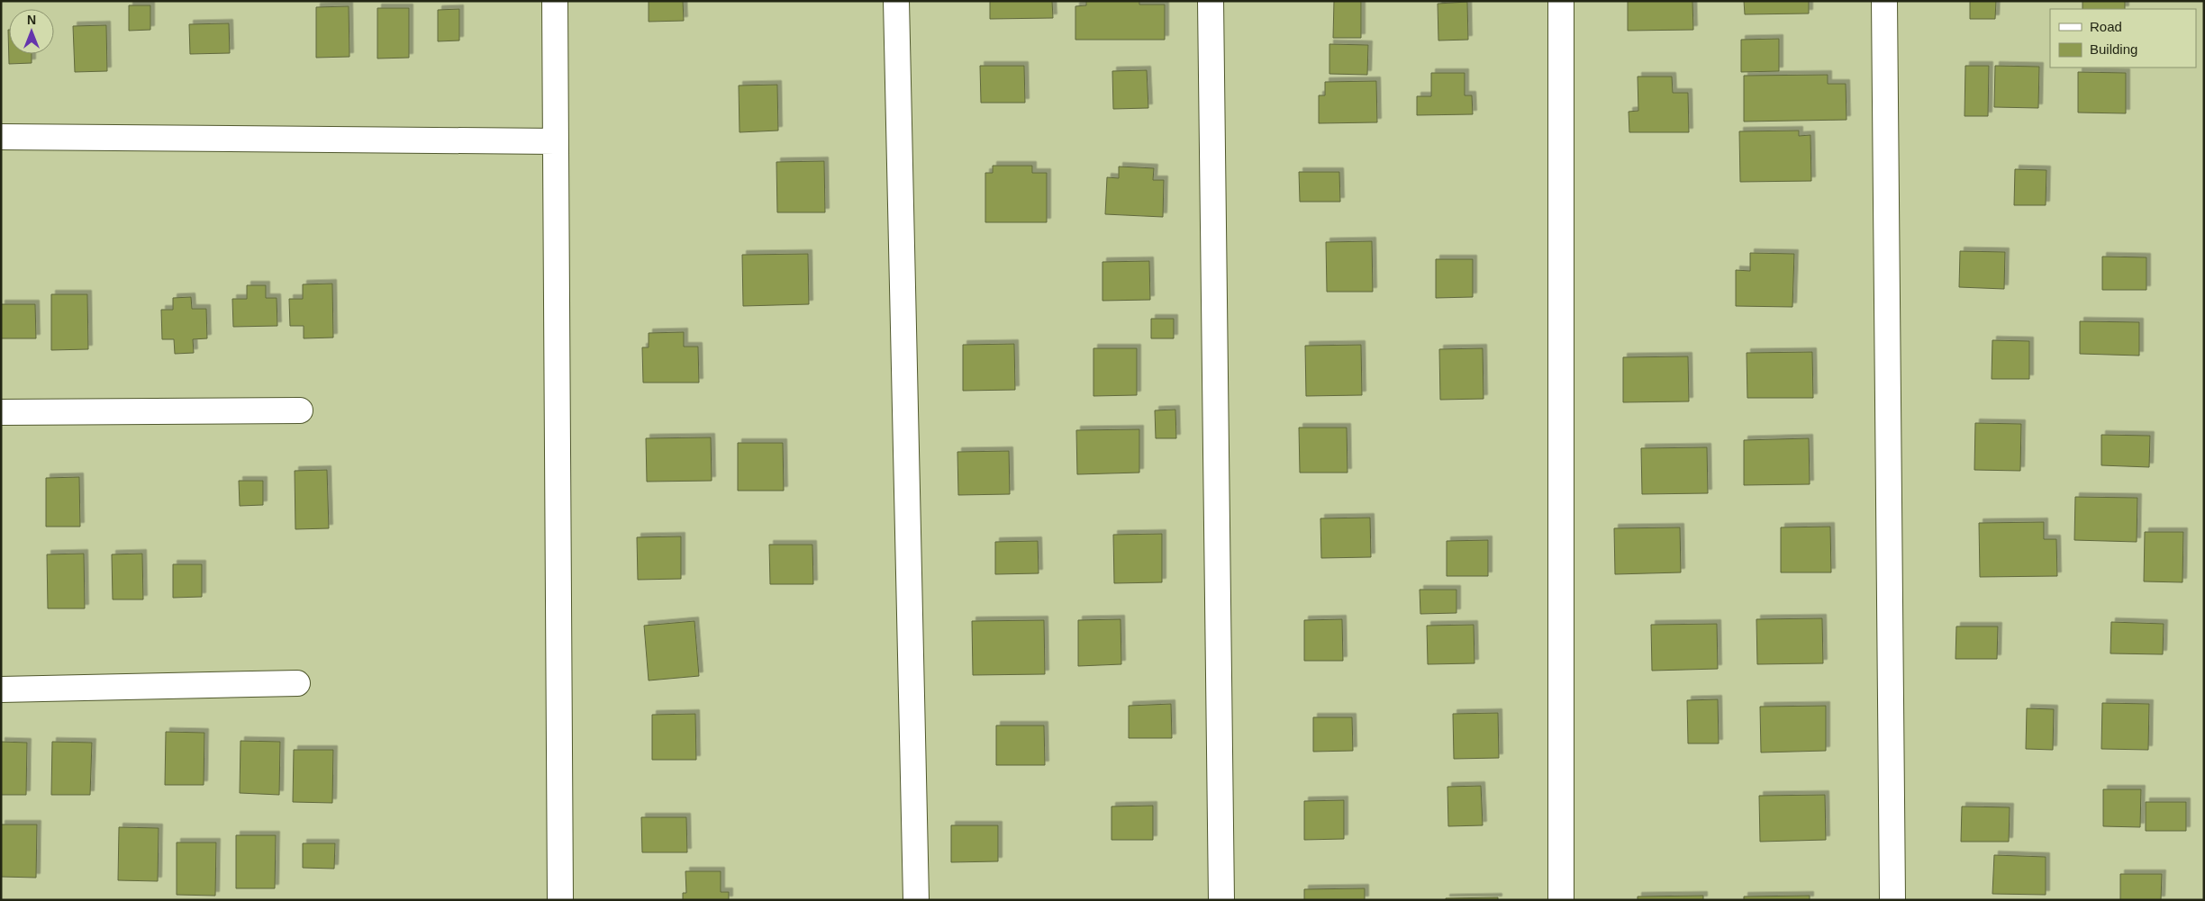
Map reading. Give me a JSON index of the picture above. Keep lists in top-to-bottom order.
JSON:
{
  "legend": ["Road", "Building"],
  "north": "top"
}
